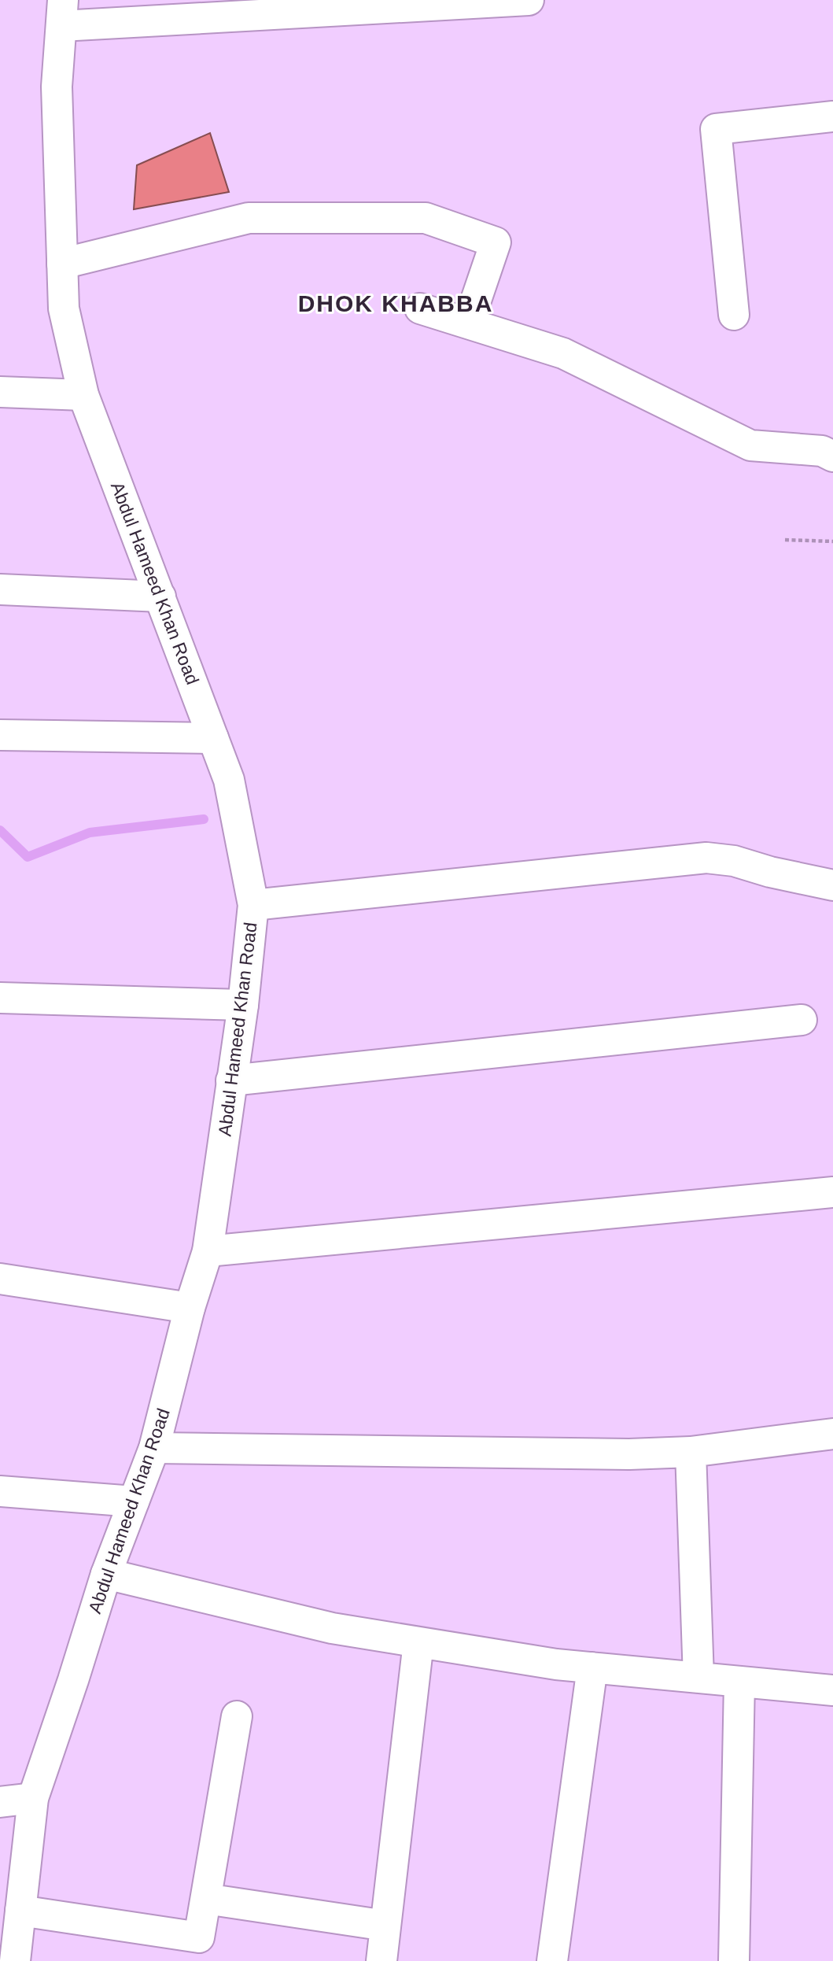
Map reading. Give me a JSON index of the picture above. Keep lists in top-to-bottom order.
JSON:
{
  "streets": {
    "street": ["Abdul Hameed Khan Road"]
  },
  "districts": ["DHOK KHABBA"]
}
